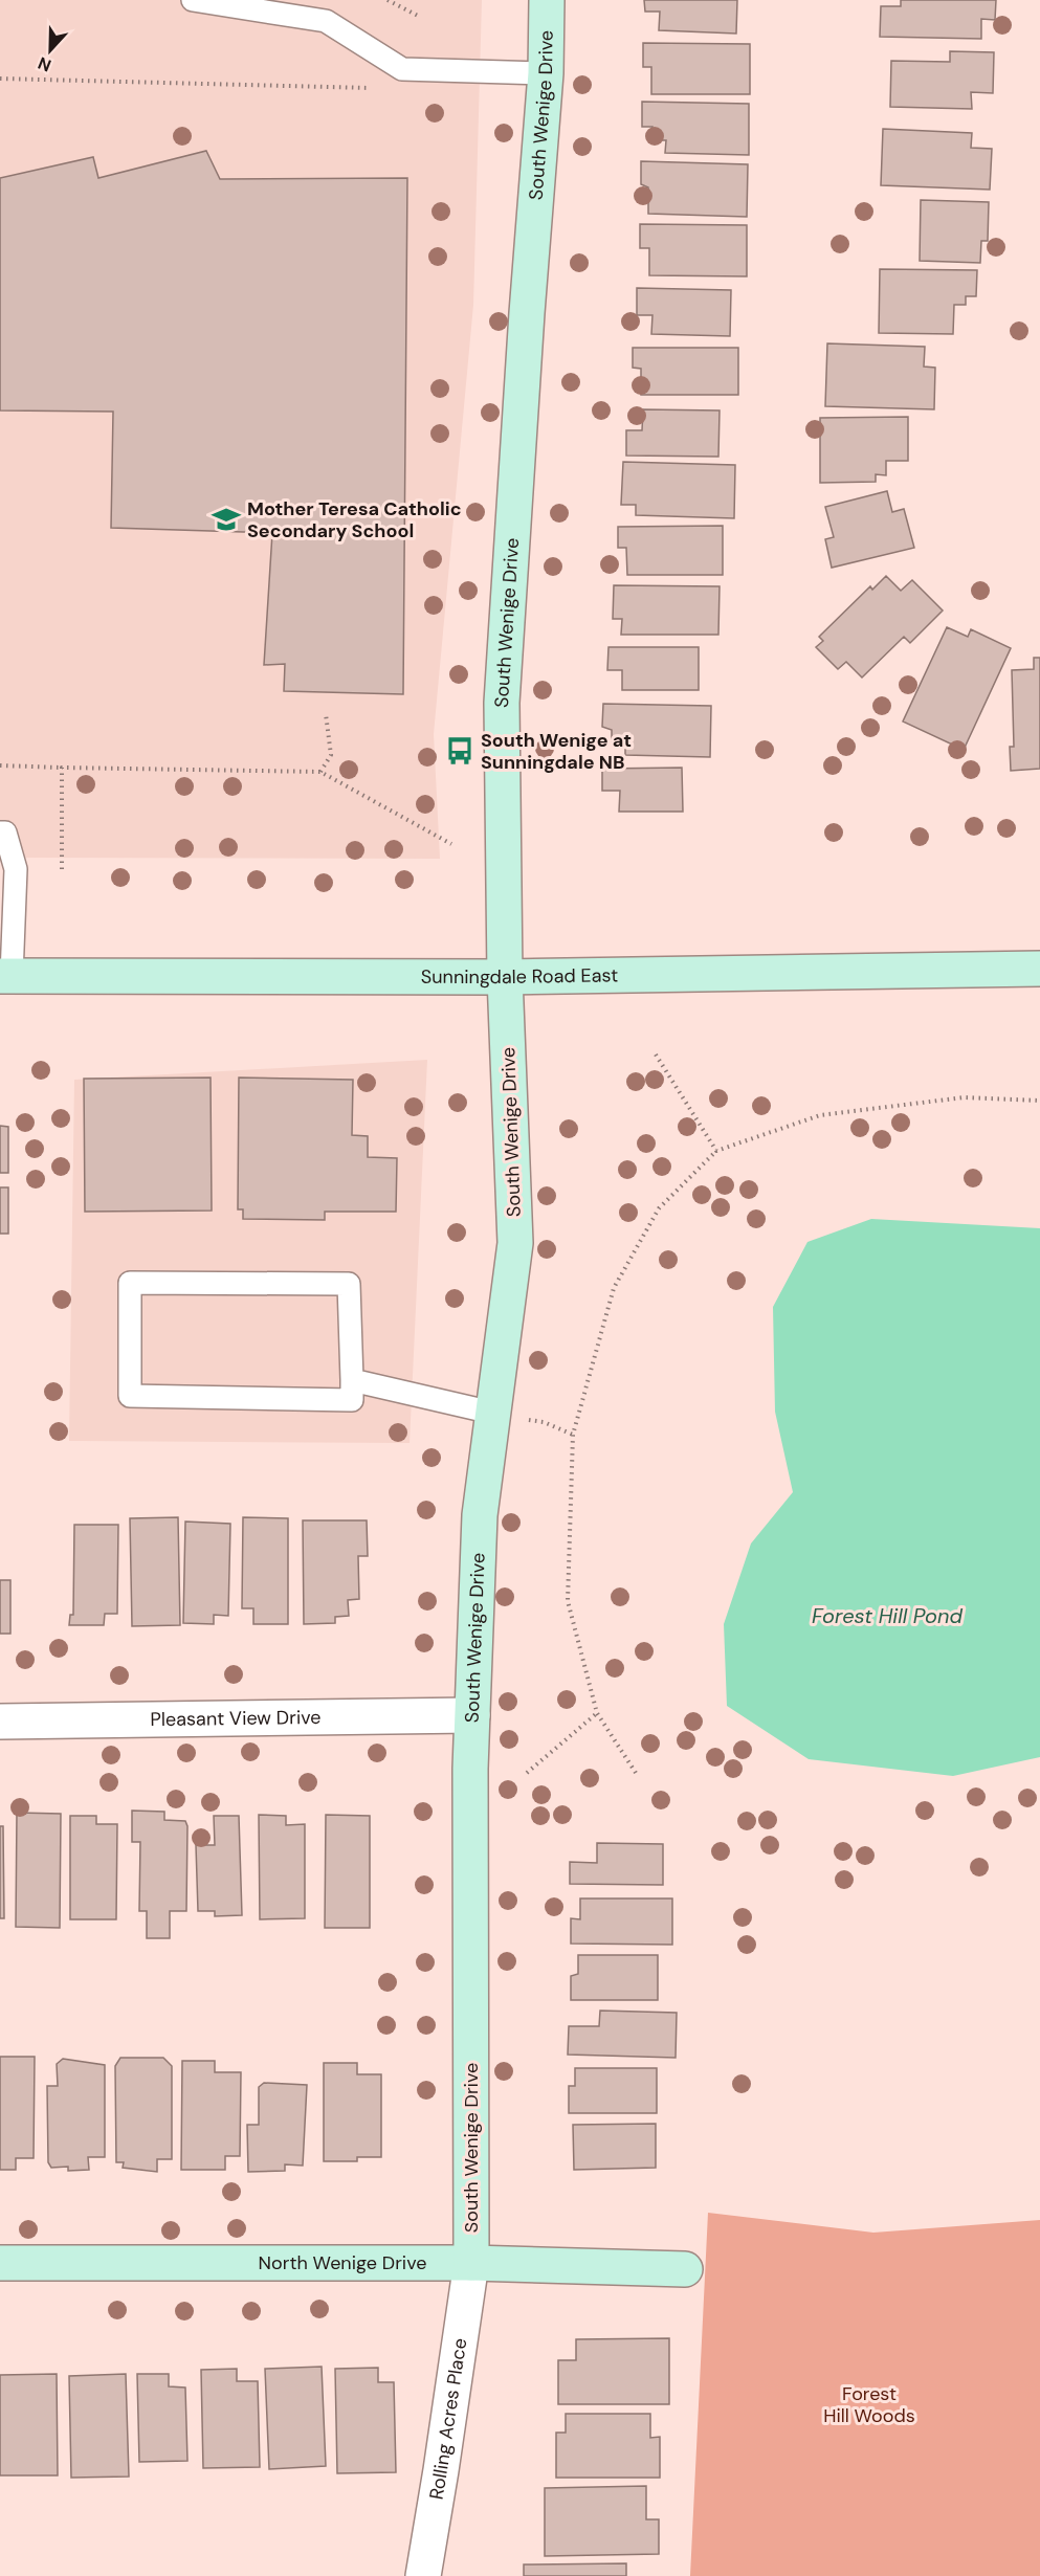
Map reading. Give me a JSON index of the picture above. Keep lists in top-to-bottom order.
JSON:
{
  "streets": {
    "street": [
      "South Wenige Drive",
      "Sunningdale Road East",
      "Pleasant View Drive",
      "North Wenige Drive",
      "Rolling Acres Place"
    ]
  },
  "crossings": [
    ["South Wenige Drive", "Sunningdale Road East"],
    ["South Wenige Drive", "Pleasant View Drive"],
    ["South Wenige Drive", "North Wenige Drive"],
    ["South Wenige Drive", "Rolling Acres Place"],
    ["North Wenige Drive", "Rolling Acres Place"]
  ],
  "water": ["Forest Hill Pond"],
  "parks": ["Forest Hill Woods"],
  "places": {
    "school or university": ["Mother Teresa Catholic Secondary School"],
    "bus stop": ["South Wenige at Sunningdale NB"]
  },
  "north": "bottom"
}
